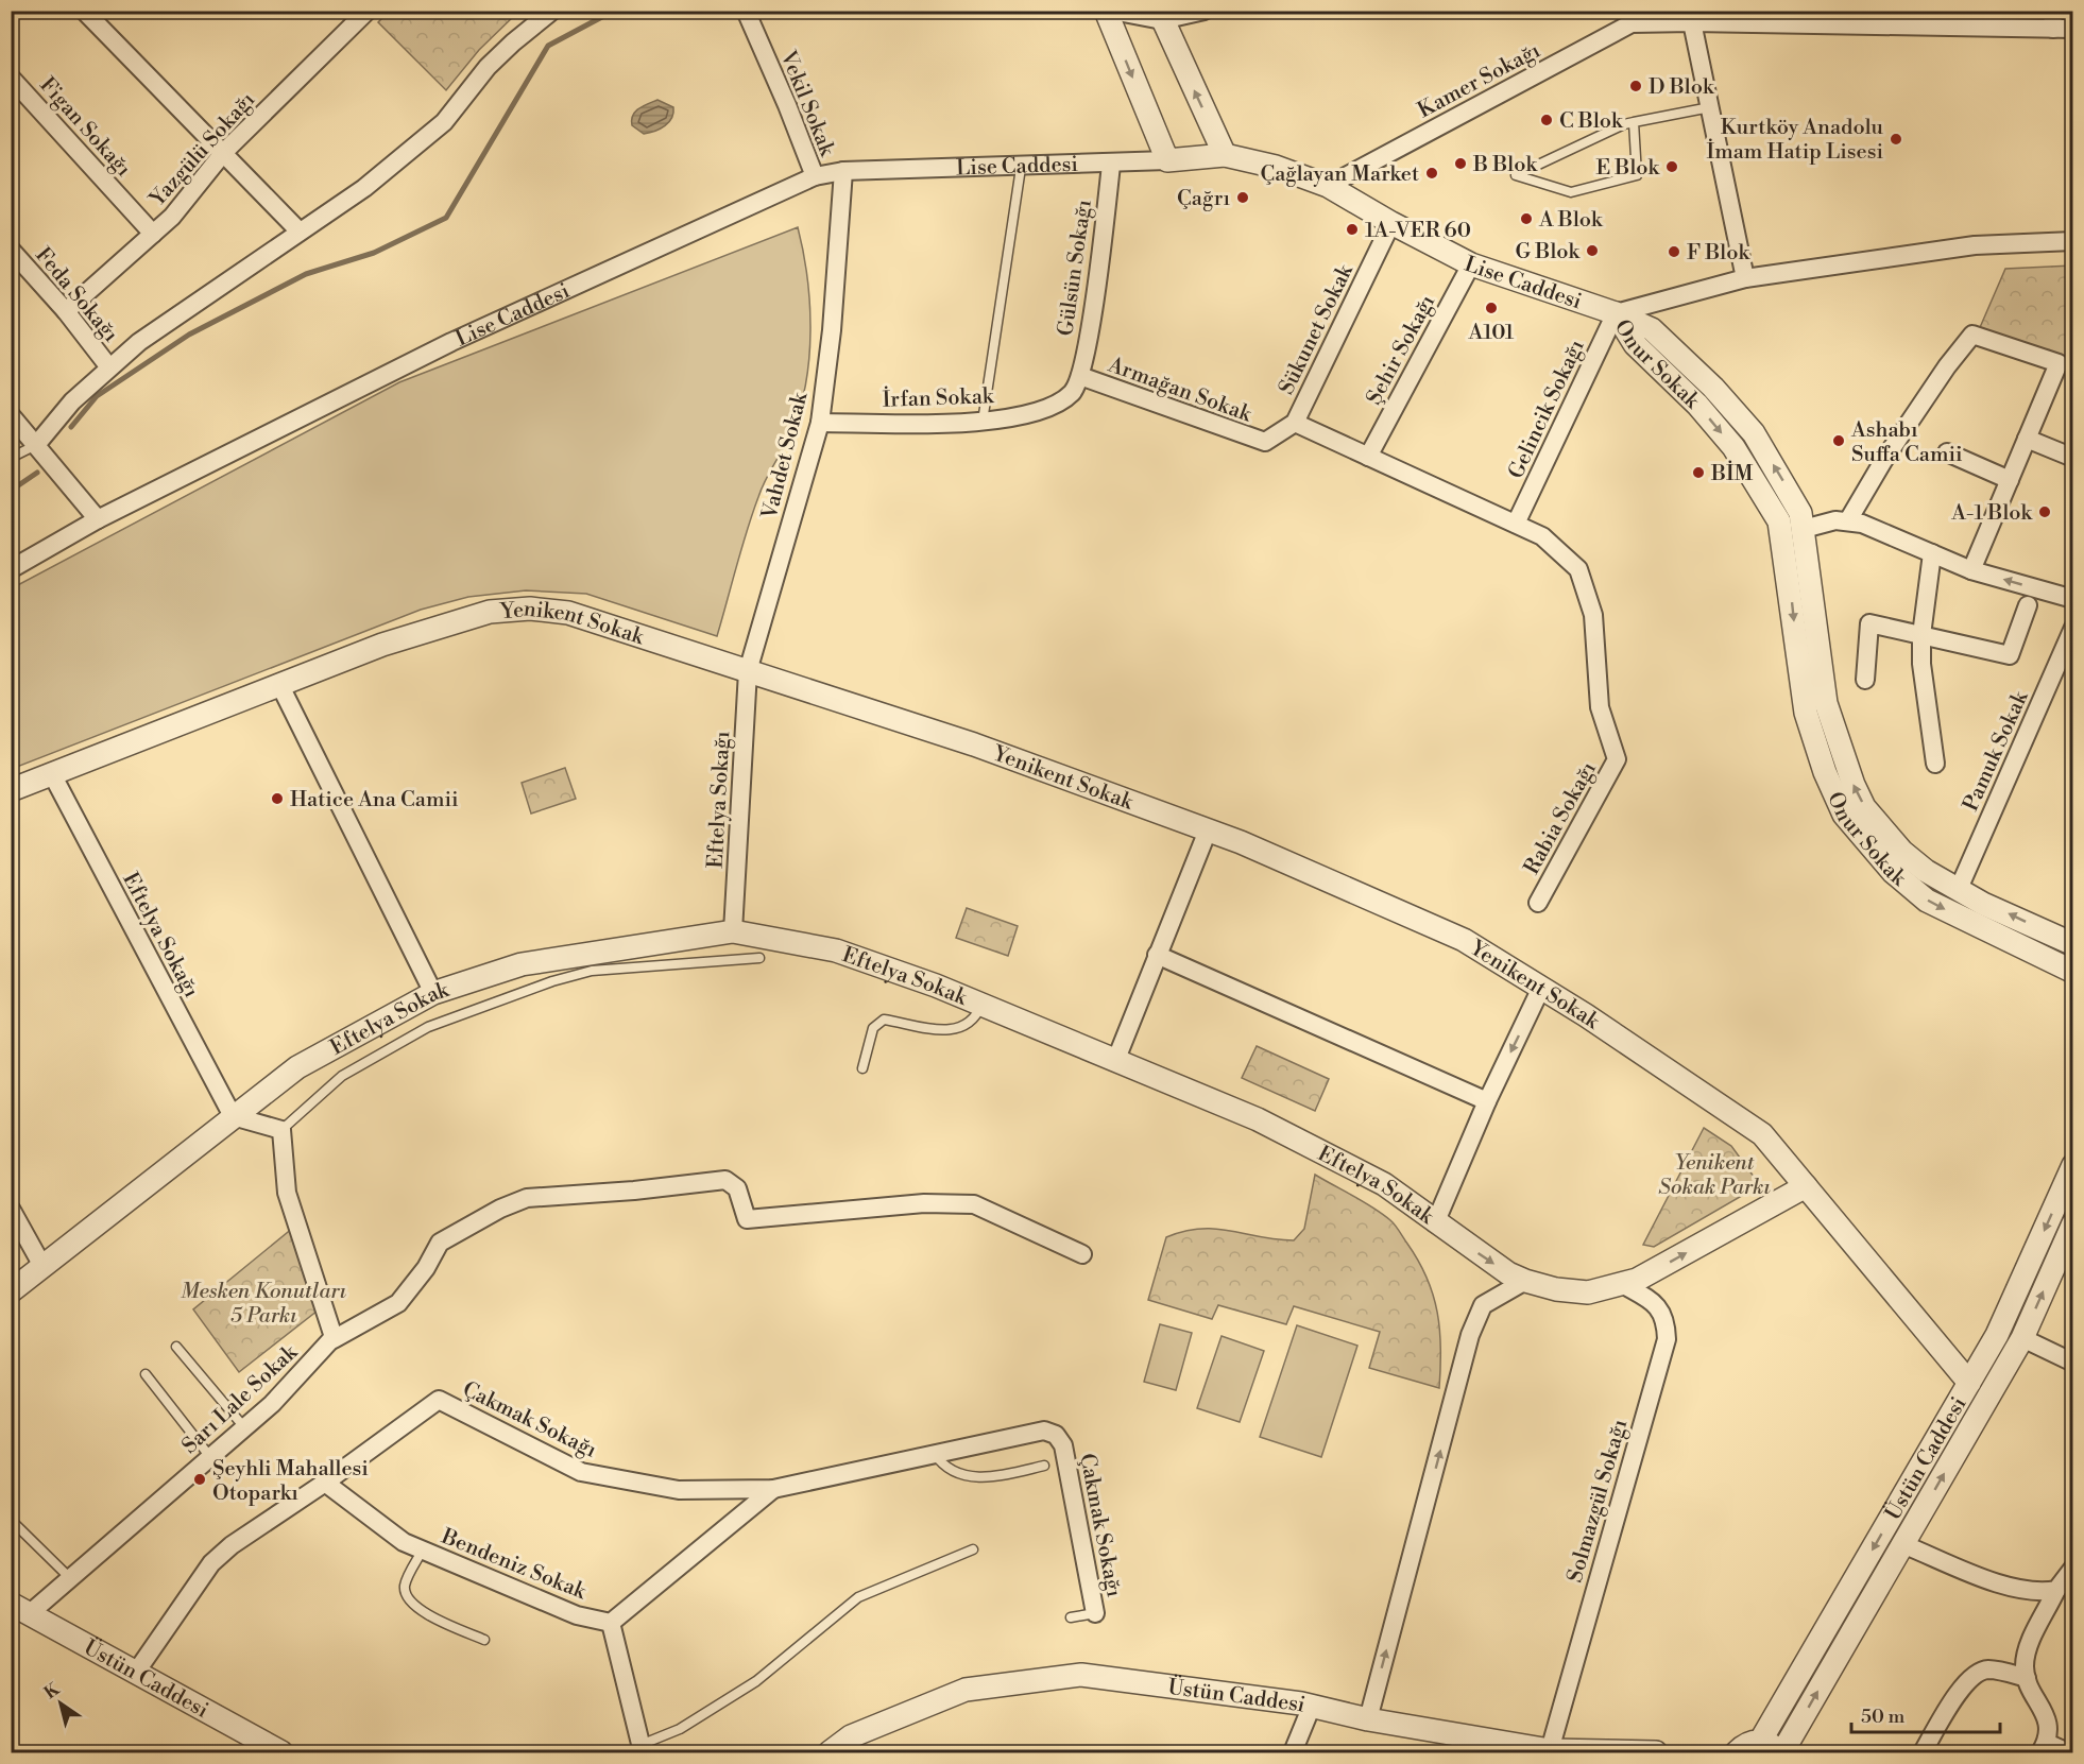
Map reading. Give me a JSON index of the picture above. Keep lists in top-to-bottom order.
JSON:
{
  "streets": {
    "street": [
      "Kamer Sokağı",
      "Vekil Sokak",
      "Figan Sokağı",
      "Yazgülü Sokağı",
      "Lise Caddesi",
      "Gülsün Sokağı",
      "Feda Sokağı",
      "Sükunet Sokak",
      "Şehir Sokağı",
      "Onur Sokak",
      "Armağan Sokak",
      "İrfan Sokak",
      "Gelincik Sokağı",
      "Vahdet Sokak",
      "Yenikent Sokak",
      "Pamuk Sokak",
      "Eftelya Sokağı",
      "Rabia Sokağı",
      "Eftelya Sokak",
      "Sarı Lale Sokak",
      "Çakmak Sokağı",
      "Üstün Caddesi",
      "Solmazgül Sokağı",
      "Bendeniz Sokak"
    ]
  },
  "crossings": [
    ["Kamer Sokağı", "Lise Caddesi"],
    ["Vekil Sokak", "Lise Caddesi"],
    ["Figan Sokağı", "Yazgülü Sokağı"],
    ["Yazgülü Sokağı", "Feda Sokağı"],
    ["Lise Caddesi", "Gülsün Sokağı"],
    ["Lise Caddesi", "Sükunet Sokak"],
    ["Lise Caddesi", "Şehir Sokağı"],
    ["Lise Caddesi", "Onur Sokak"],
    ["Lise Caddesi", "Gelincik Sokağı"],
    ["Lise Caddesi", "Vahdet Sokak"],
    ["Gülsün Sokağı", "Armağan Sokak"],
    ["Gülsün Sokağı", "İrfan Sokak"],
    ["Sükunet Sokak", "Armağan Sokak"],
    ["Sükunet Sokak", "Rabia Sokağı"],
    ["Şehir Sokağı", "Rabia Sokağı"],
    ["Onur Sokak", "Gelincik Sokağı"],
    ["Onur Sokak", "Pamuk Sokak"],
    ["Armağan Sokak", "İrfan Sokak"],
    ["İrfan Sokak", "Vahdet Sokak"],
    ["Gelincik Sokağı", "Rabia Sokağı"],
    ["Vahdet Sokak", "Yenikent Sokak"],
    ["Vahdet Sokak", "Eftelya Sokağı"],
    ["Yenikent Sokak", "Eftelya Sokağı"],
    ["Yenikent Sokak", "Eftelya Sokak"],
    ["Yenikent Sokak", "Üstün Caddesi"],
    ["Eftelya Sokağı", "Eftelya Sokak"],
    ["Eftelya Sokak", "Solmazgül Sokağı"],
    ["Sarı Lale Sokak", "Üstün Caddesi"],
    ["Çakmak Sokağı", "Üstün Caddesi"],
    ["Çakmak Sokağı", "Bendeniz Sokak"],
    ["Üstün Caddesi", "Solmazgül Sokağı"]
  ],
  "parks": ["Yenikent Sokak Parkı", "Mesken Konutları 5 Parkı"],
  "places": [
    "D Blok",
    "C Blok",
    "Kurtköy Anadolu İmam Hatip Lisesi",
    "B Blok",
    "E Blok",
    "Çağlayan Market",
    "Çağrı",
    "A Blok",
    "1A-VER 60",
    "G Blok",
    "F Blok",
    "A101",
    "Ashabı Suffa Camii",
    "BİM",
    "A-1 Blok",
    "Hatice Ana Camii",
    "Şeyhli Mahallesi Otoparkı"
  ],
  "scale_bar": "50 m",
  "north": "top left"
}
